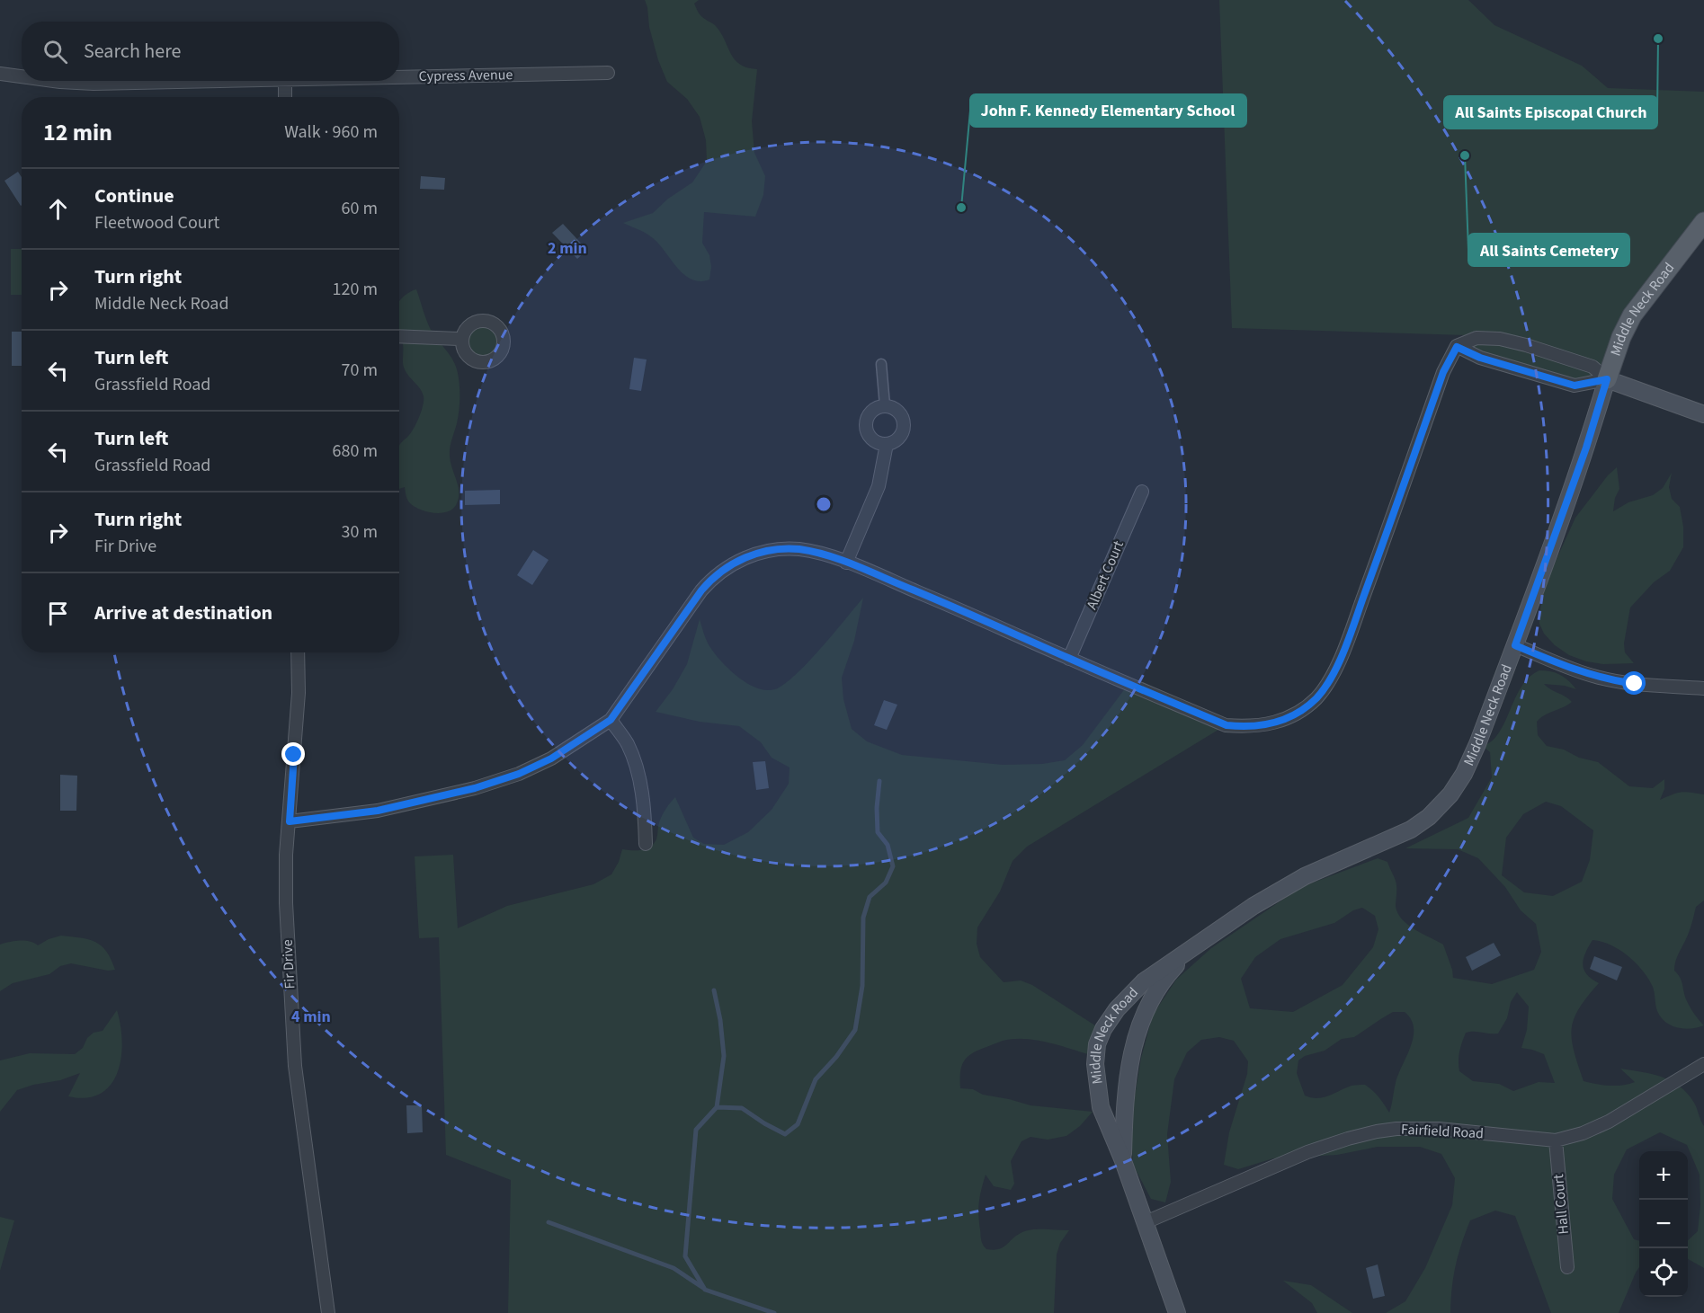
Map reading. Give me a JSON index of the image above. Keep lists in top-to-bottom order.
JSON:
{
  "streets": {
    "main road": ["Middle Neck Road"],
    "street": [
      "Cypress Avenue",
      "Albert Court",
      "Fir Drive",
      "Fairfield Road",
      "Hall Court"
    ]
  },
  "crossings": [
    ["Middle Neck Road", "Fairfield Road"],
    ["Fairfield Road", "Hall Court"]
  ],
  "places": ["All Saints Episcopal Church", "All Saints Cemetery", "John F. Kennedy Elementary School"],
  "page": {
    "search": "Search here",
    "heading": ["12 min", "Walk · 960 m"],
    "list": [
      ["Continue", "Fleetwood Court", "60 m"],
      ["Turn right", "Middle Neck Road", "120 m"],
      ["Turn left", "Grassfield Road", "70 m"],
      ["Turn left", "Grassfield Road", "680 m"],
      ["Turn right", "Fir Drive", "30 m"],
      "Arrive at destination"
    ],
    "map_buttons": ["+", "−"]
  },
  "rings": ["2 min", "4 min"]
}
